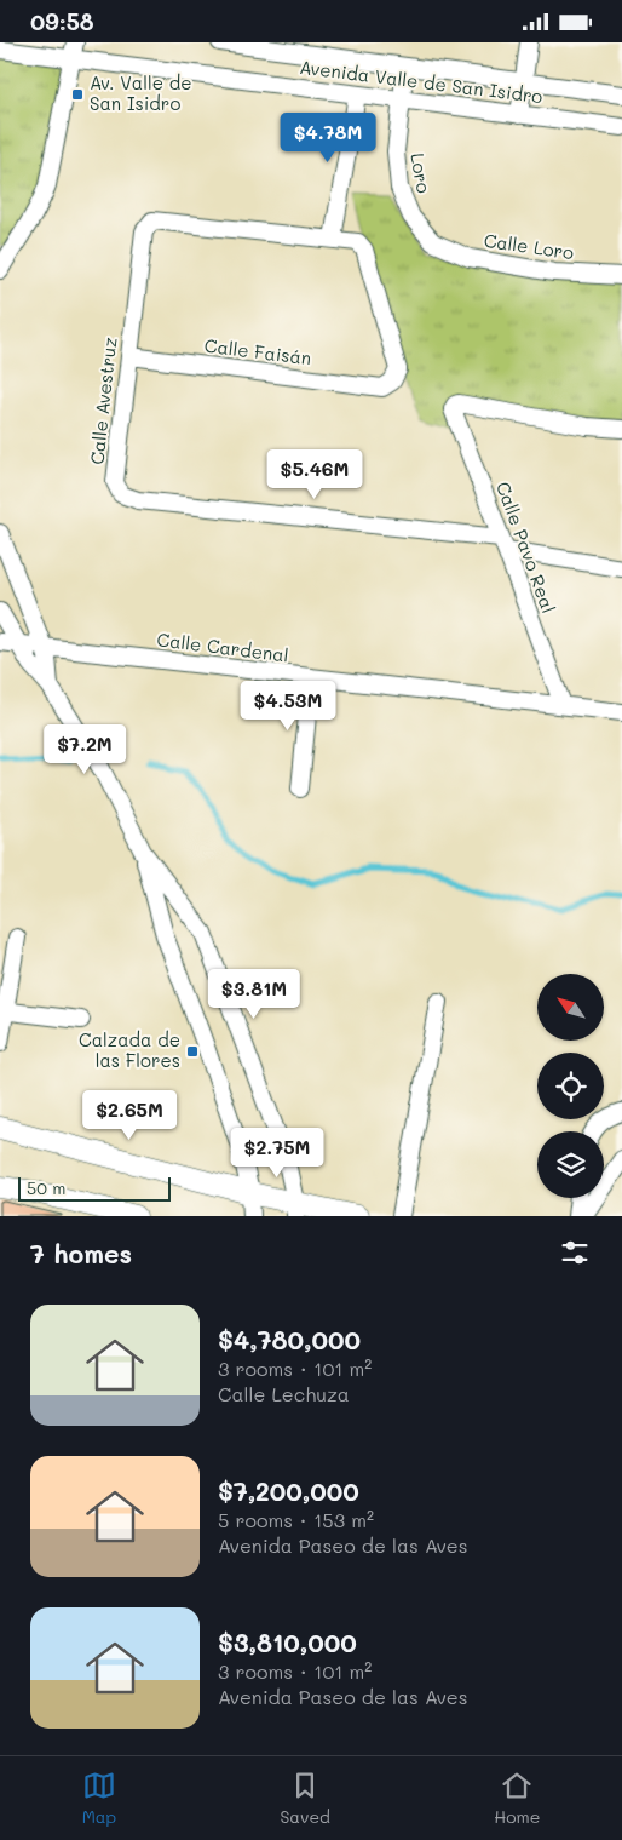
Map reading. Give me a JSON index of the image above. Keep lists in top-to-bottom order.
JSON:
{
  "streets": {
    "street": [
      "Avenida Valle de San Isidro",
      "Loro",
      "Calle Loro",
      "Calle Faisán",
      "Calle Avestruz",
      "Calle Pavo Real",
      "Calle Cardenal"
    ]
  },
  "crossings": [
    ["Avenida Valle de San Isidro", "Loro"],
    ["Loro", "Calle Loro"],
    ["Calle Faisán", "Calle Avestruz"],
    ["Calle Avestruz", "Calle Pavo Real"],
    ["Calle Pavo Real", "Calle Cardenal"]
  ],
  "places": {
    "transit": ["Av. Valle de San Isidro", "Calzada de las Flores"]
  },
  "scale_bar": "50 m",
  "north": "top left",
  "page": {
    "status": "09:58",
    "price": [
      "$4.78M",
      "$5.46M",
      "$4.53M",
      "$7.2M",
      "$3.81M",
      "$2.65M",
      "$2.75M"
    ],
    "scale": "50 m",
    "heading": "7 homes",
    "list": [
      {
        "name": "$4,780,000",
        "note": "3 rooms · 101 m² · Calle Lechuza"
      },
      {
        "name": "$7,200,000",
        "note": "5 rooms · 153 m² · Avenida Paseo de las Aves"
      },
      {
        "name": "$3,810,000",
        "note": "3 rooms · 101 m² · Avenida Paseo de las Aves"
      }
    ],
    "tabs": ["Map", "Saved", "Home"]
  }
}
